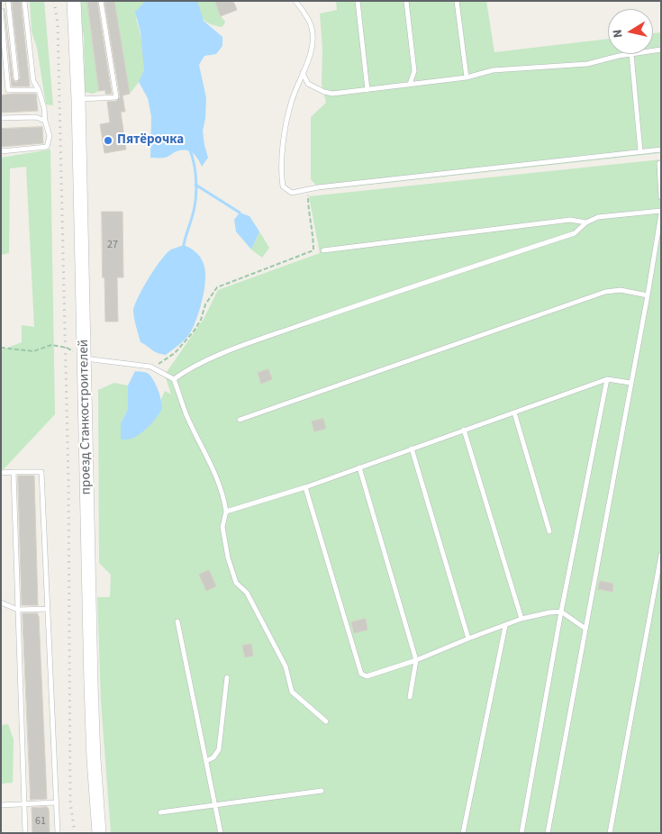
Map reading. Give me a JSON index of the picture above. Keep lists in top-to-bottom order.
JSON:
{
  "streets": {
    "main road": ["проезд Станкостроителей"]
  },
  "places": ["Пятёрочка"],
  "house_numbers": ["27", "61"],
  "north": "left"
}
